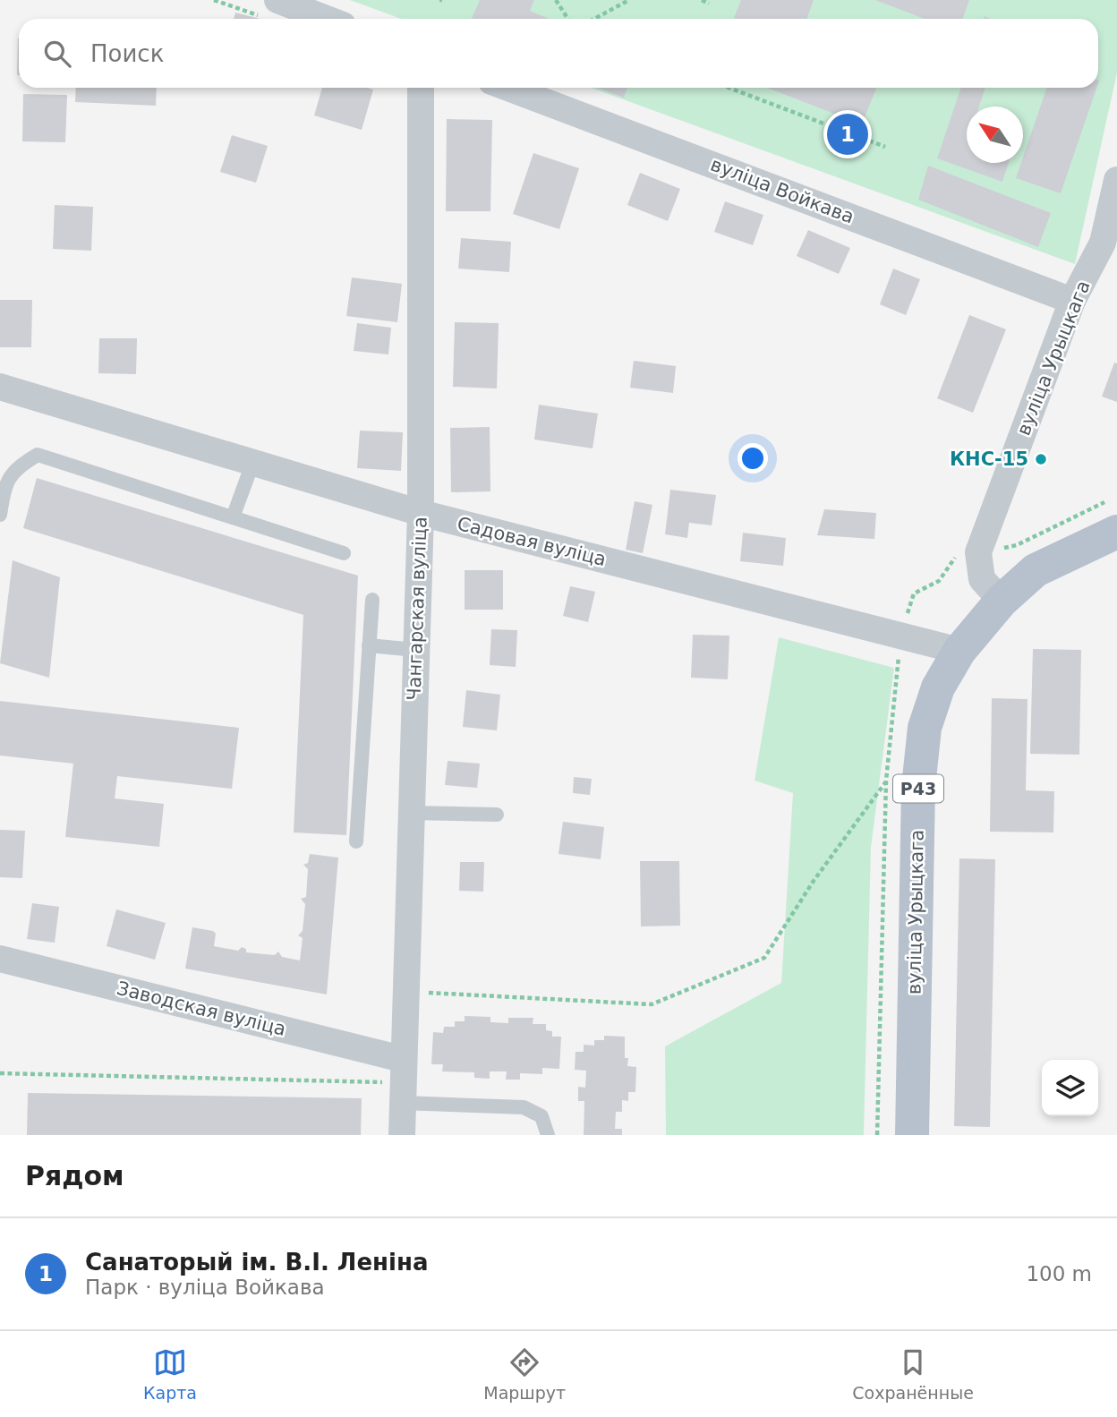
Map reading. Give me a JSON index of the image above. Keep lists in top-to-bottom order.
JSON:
{
  "streets": {
    "main road": ["вуліца Урыцкага", "Р43"],
    "street": [
      "вуліца Войкава",
      "Садовая вуліца",
      "Чангарская вуліца",
      "Заводская вуліца"
    ]
  },
  "crossings": [
    ["вуліца Войкава", "вуліца Урыцкага"],
    ["вуліца Урыцкага", "Садовая вуліца"],
    ["Садовая вуліца", "Чангарская вуліца"],
    ["Чангарская вуліца", "Заводская вуліца"]
  ],
  "places": ["КНС-15"],
  "north": "top left",
  "page": {
    "search": "Поиск",
    "pins": "1",
    "heading": "Рядом",
    "list": [
      {
        "mark": "1",
        "name": "Санаторый ім. В.І. Леніна",
        "note": "Парк · вуліца Войкава",
        "value": "100 m"
      }
    ],
    "nav": ["Карта", "Маршрут", "Сохранённые"]
  }
}
